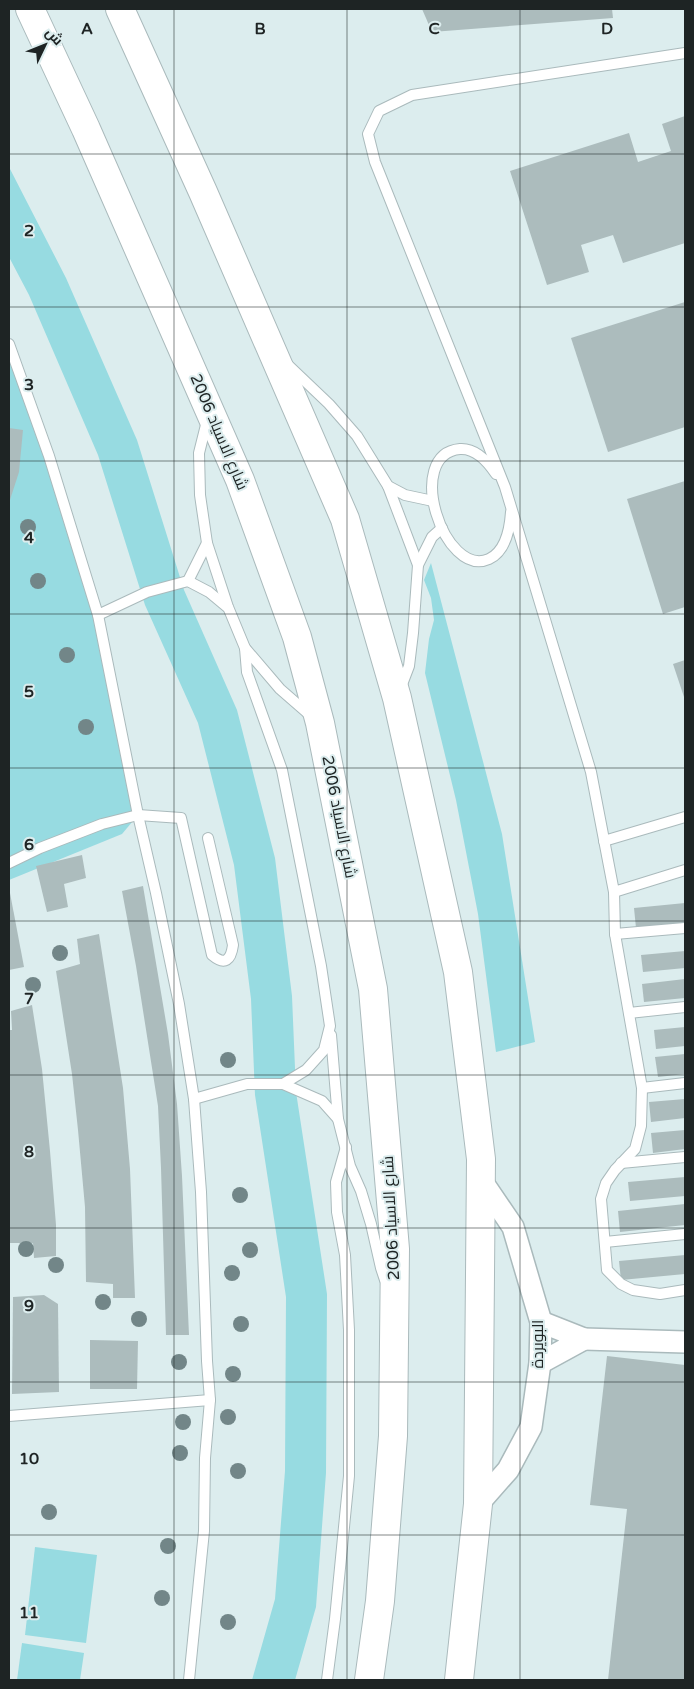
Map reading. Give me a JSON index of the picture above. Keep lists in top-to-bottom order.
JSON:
{
  "streets": {
    "main road": ["شارع الاسياد 2006"],
    "street": ["البويردة"]
  },
  "north": "top right",
  "grid": {
    "columns": [
      "A",
      "B",
      "C",
      "D"
    ],
    "rows": [
      "2",
      "3",
      "4",
      "5",
      "6",
      "7",
      "8",
      "9",
      "10",
      "11"
    ]
  }
}
